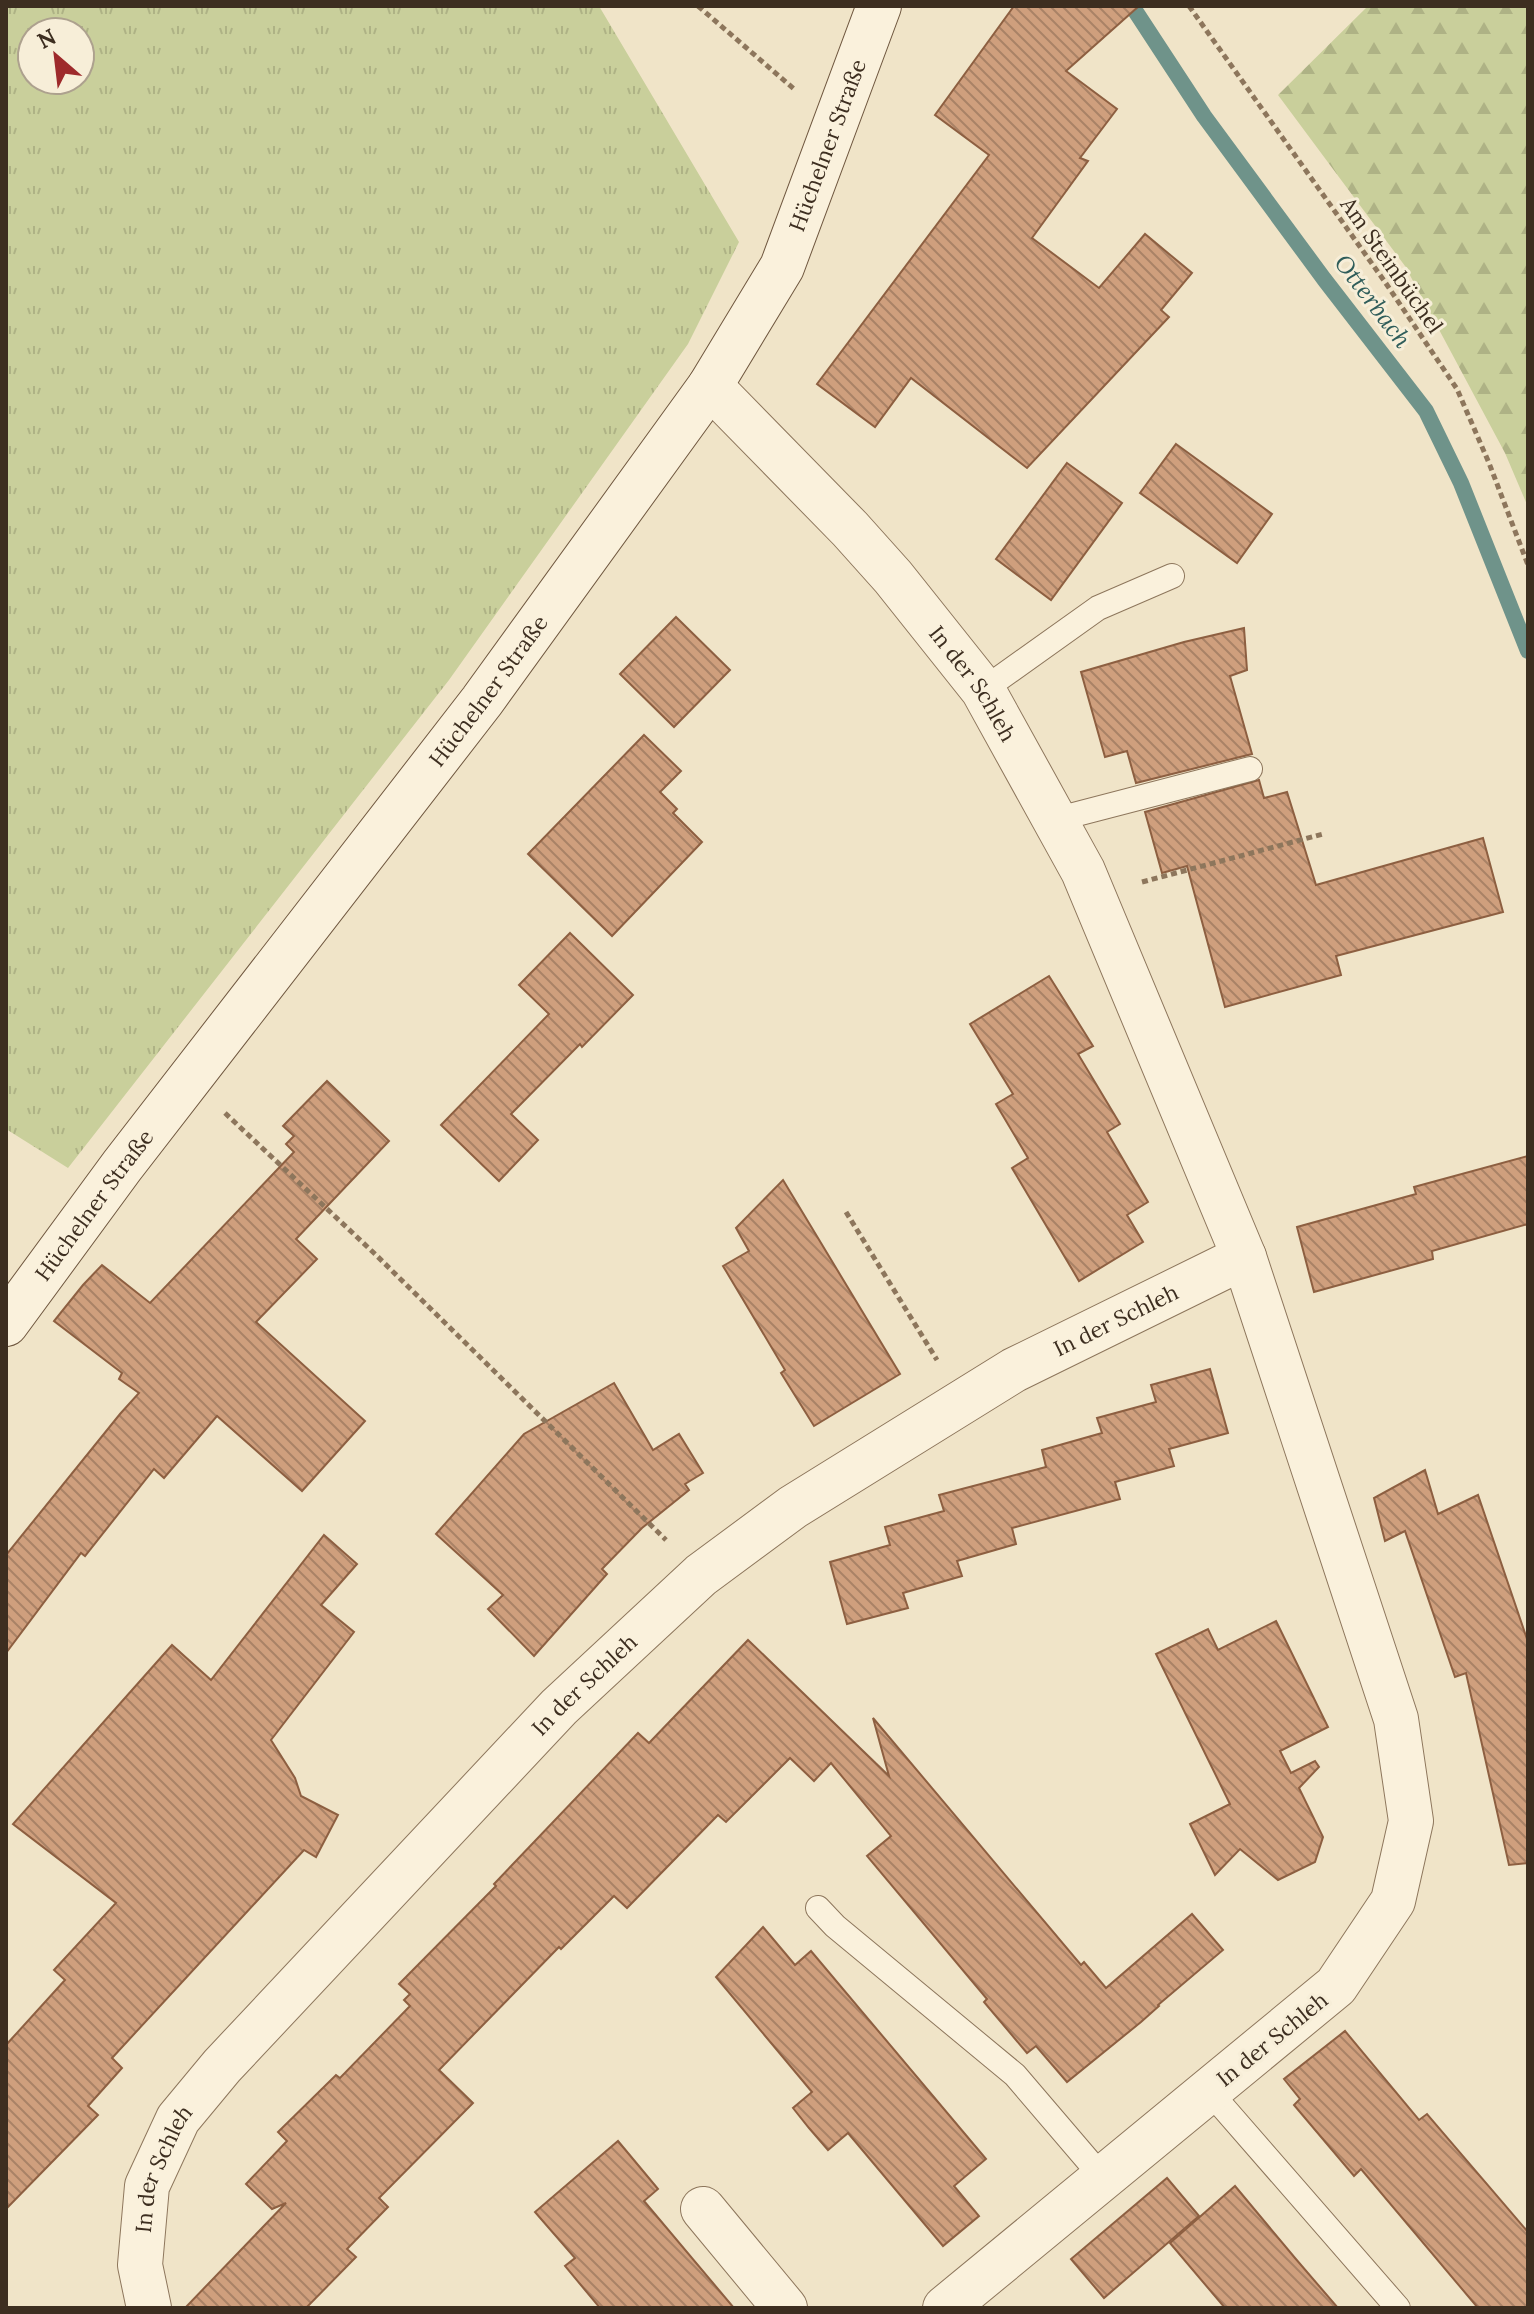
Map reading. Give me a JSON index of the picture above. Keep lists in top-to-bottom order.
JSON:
{
  "streets": {
    "street": ["Hüchelner Straße", "In der Schleh"],
    "path": ["Am Steinbüchel"]
  },
  "crossings": [
    ["Hüchelner Straße", "In der Schleh"]
  ],
  "water": ["Otterbach"],
  "north": "top left"
}
